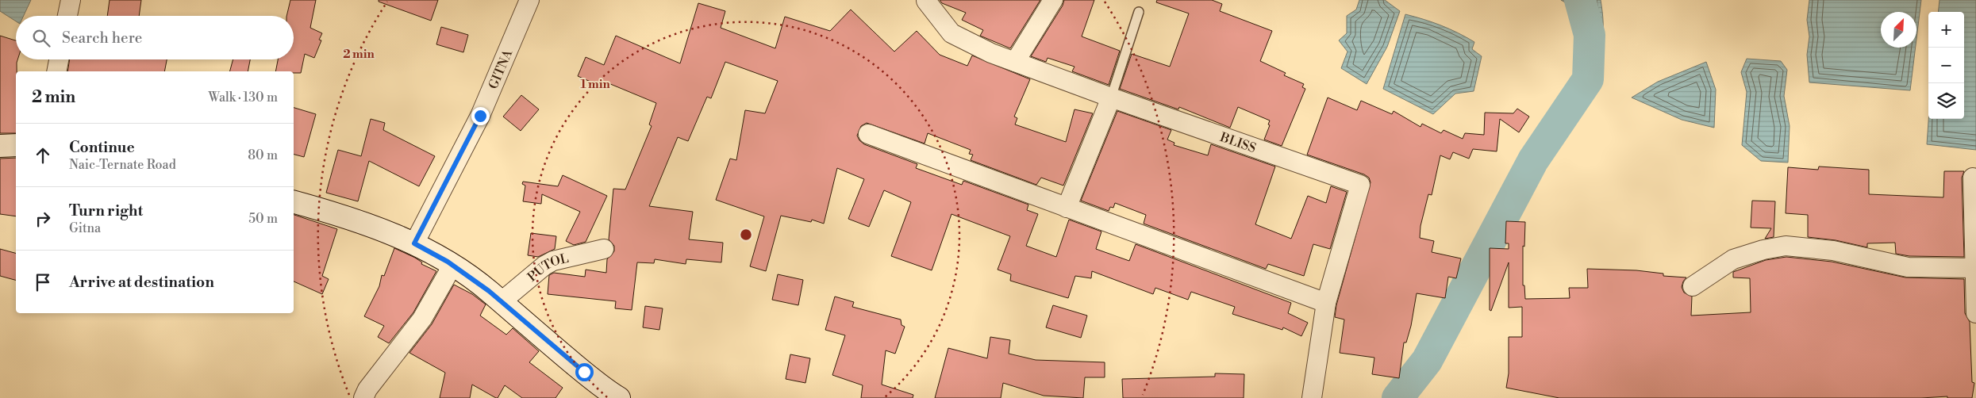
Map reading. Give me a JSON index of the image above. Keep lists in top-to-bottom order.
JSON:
{
  "streets": {
    "street": ["GITNA", "BLISS", "PUTOL"]
  },
  "north": "top right",
  "page": {
    "map_buttons": ["+", "−"],
    "search": "Search here",
    "heading": ["2 min", "Walk · 130 m"],
    "list": [
      ["Continue", "Naic-Ternate Road", "80 m"],
      ["Turn right", "Gitna", "50 m"],
      "Arrive at destination"
    ]
  },
  "rings": ["2 min", "1 min"]
}
